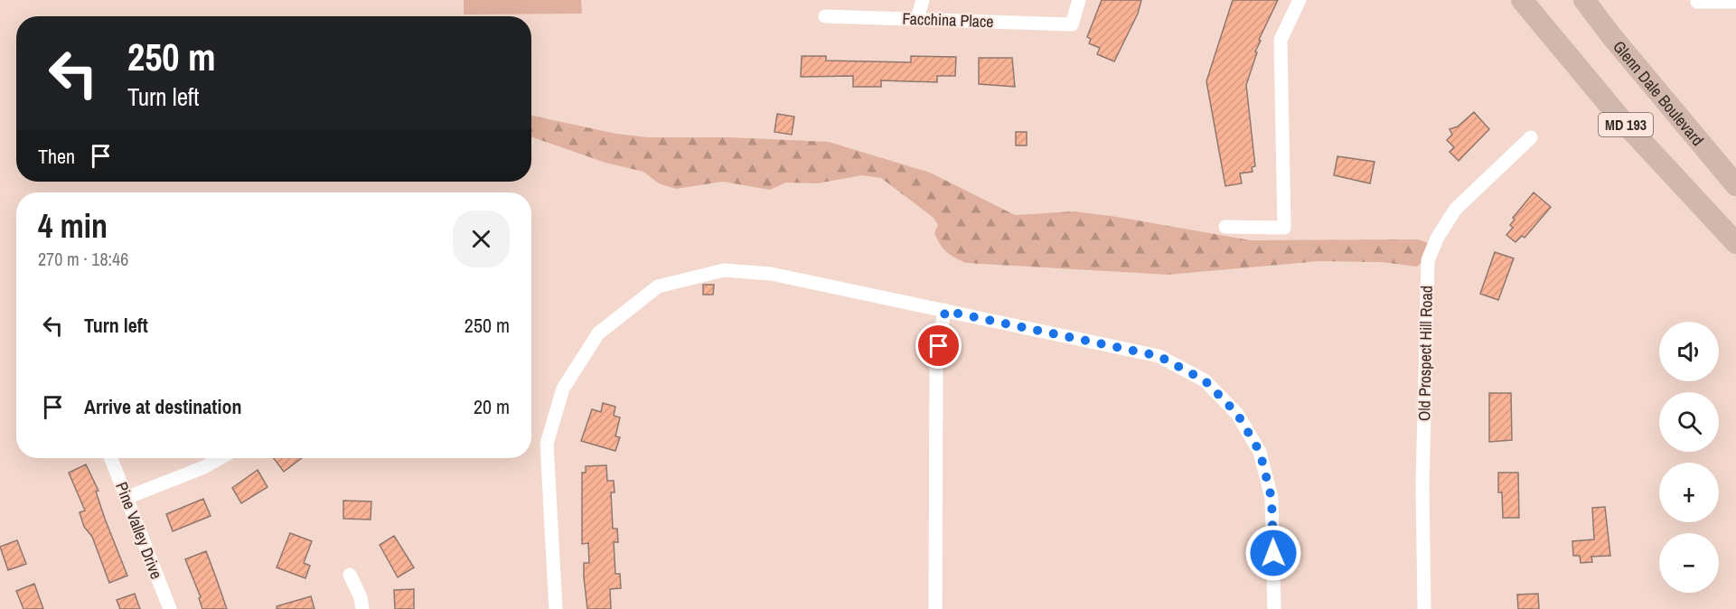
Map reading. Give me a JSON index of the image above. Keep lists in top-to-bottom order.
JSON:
{
  "streets": {
    "main road": ["Glenn Dale Boulevard", "MD 193"],
    "street": ["Facchina Place", "Old Prospect Hill Road", "Pine Valley Drive"]
  },
  "page": {
    "turn": ["250 m", "Turn left"],
    "then": "Then",
    "heading": ["4 min", "270 m · 18:46"],
    "list": [
      {
        "name": "Turn left",
        "value": "250 m"
      },
      {
        "name": "Arrive at destination",
        "value": "20 m"
      }
    ],
    "map_buttons": ["+", "−"]
  }
}
